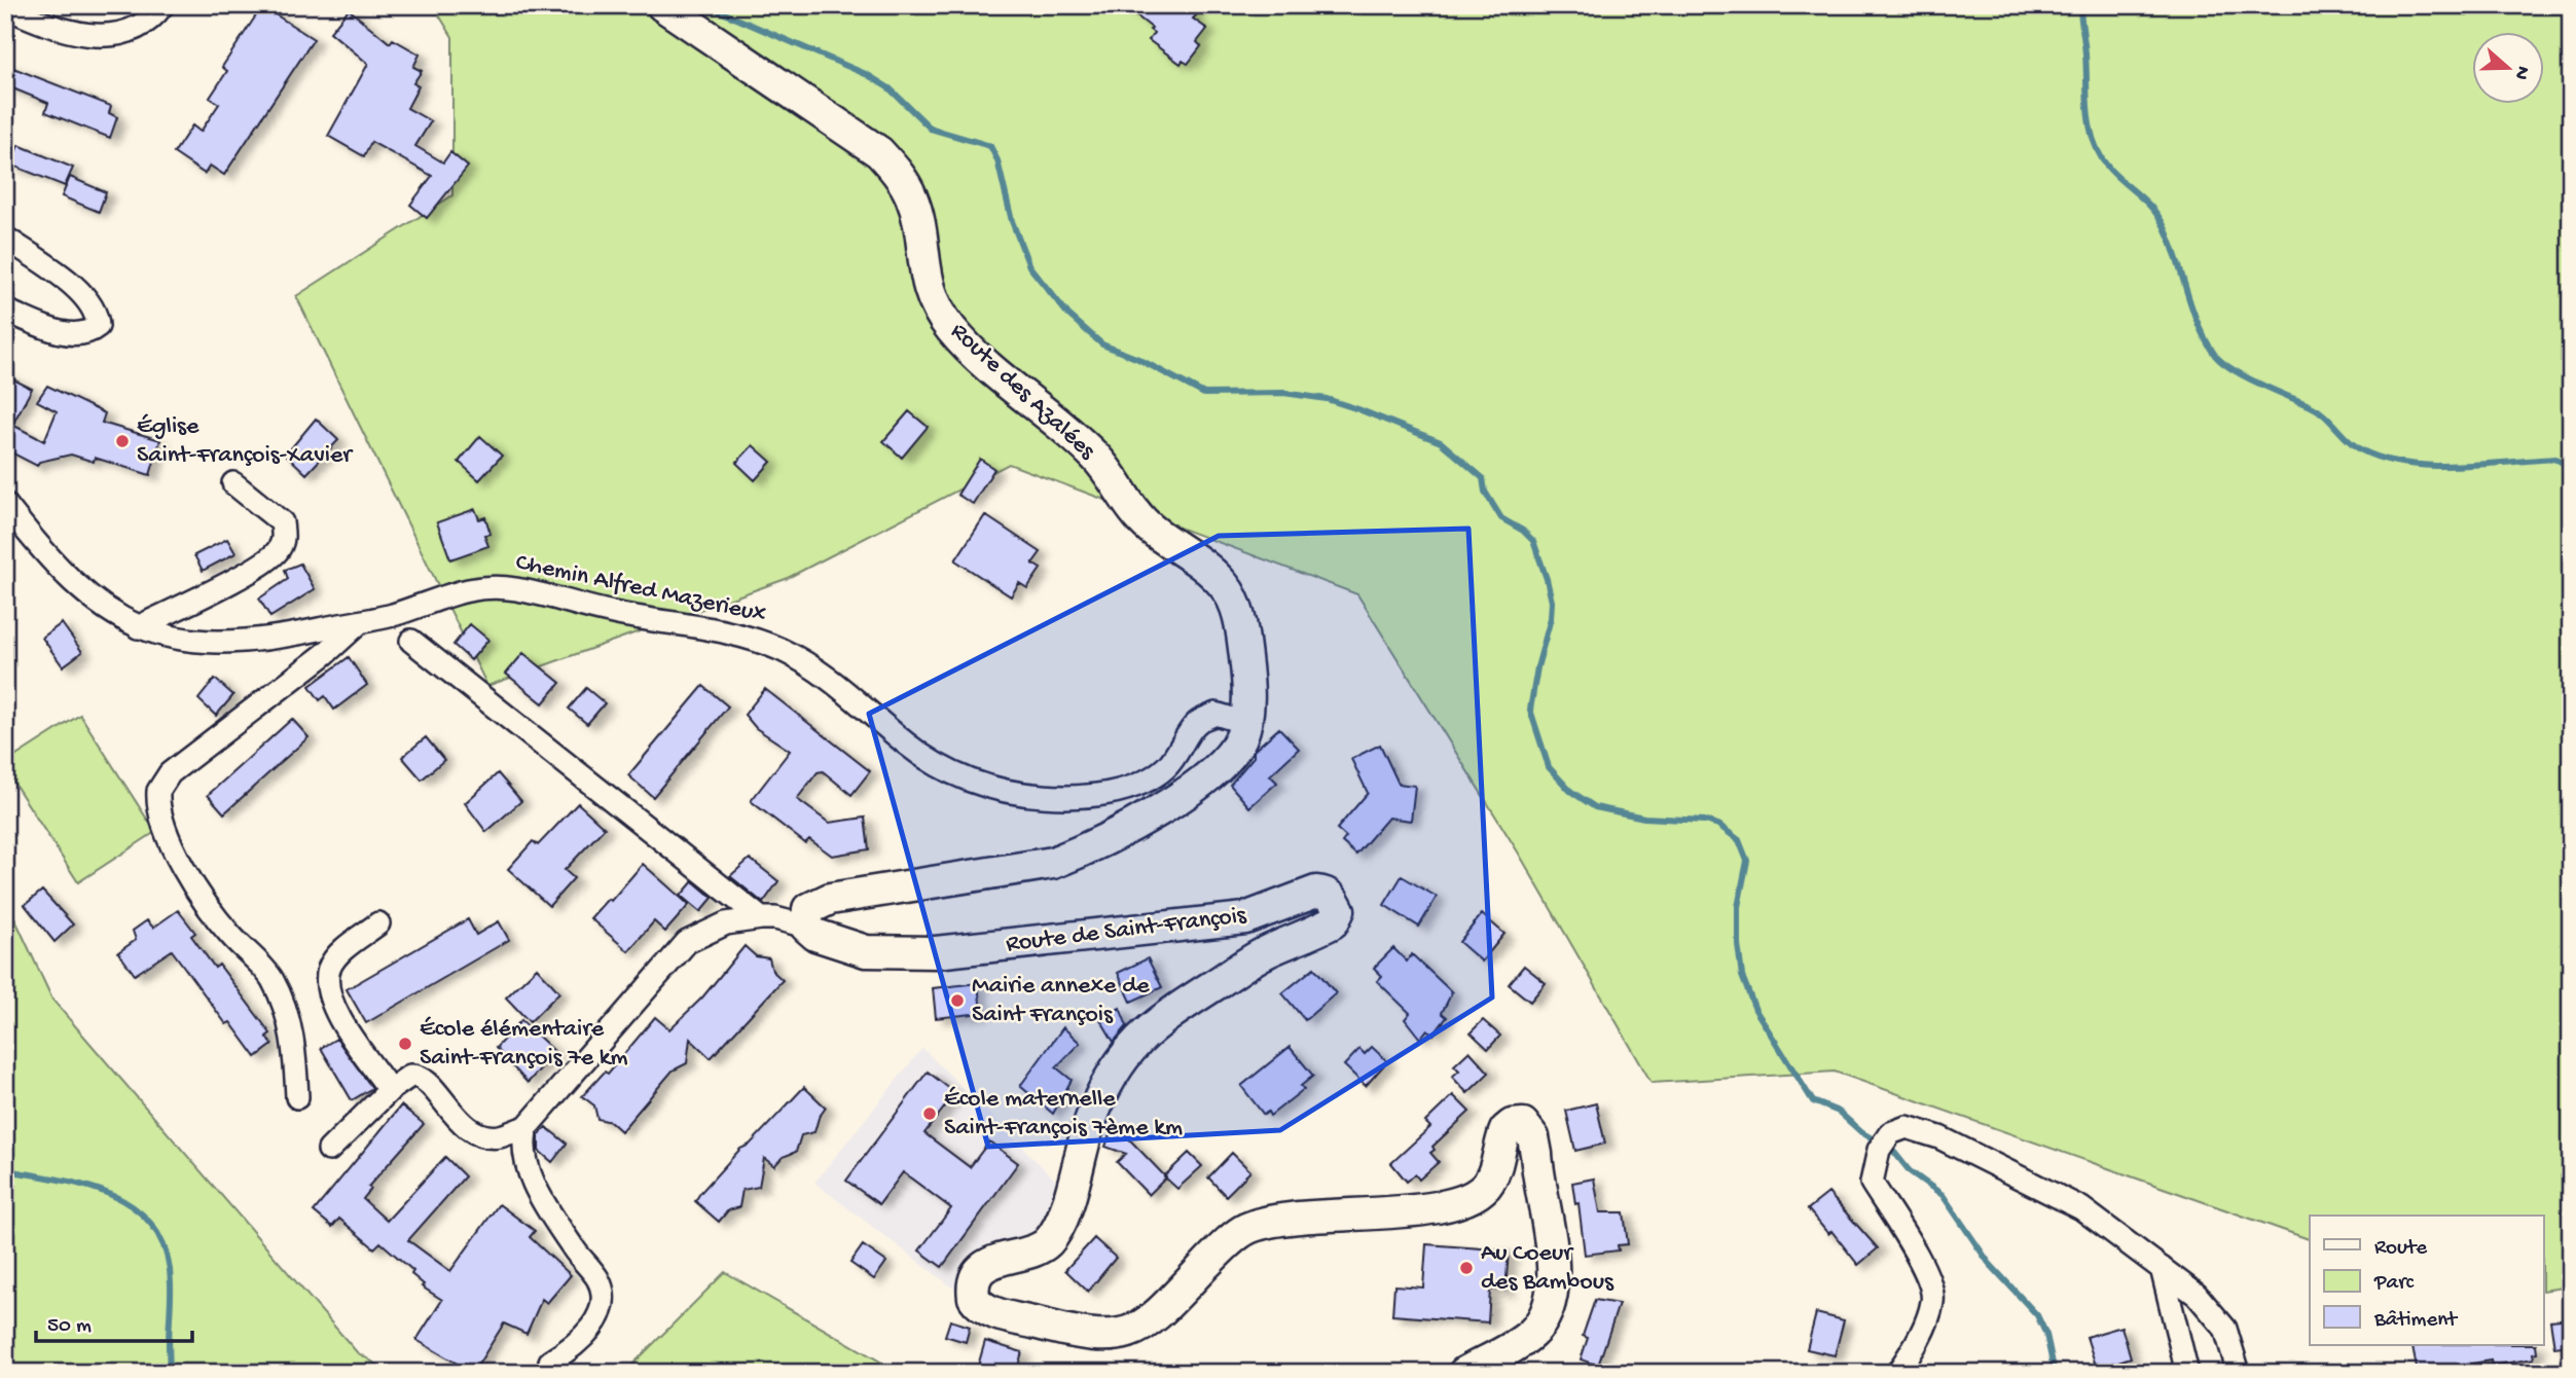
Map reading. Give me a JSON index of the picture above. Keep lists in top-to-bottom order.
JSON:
{
  "streets": {
    "main road": ["Route des Azalées", "Route de Saint-François"],
    "street": ["Chemin Alfred Mazerieux"]
  },
  "crossings": [
    ["Route des Azalées", "Chemin Alfred Mazerieux"]
  ],
  "places": [
    "Église Saint-François-Xavier",
    "Mairie annexe de Saint François",
    "École élémentaire Saint-François 7e km",
    "École maternelle Saint-François 7ème km",
    "Au Coeur des Bambous"
  ],
  "legend": ["Route", "Parc", "Bâtiment"],
  "scale_bar": "50 m",
  "north": "right"
}
